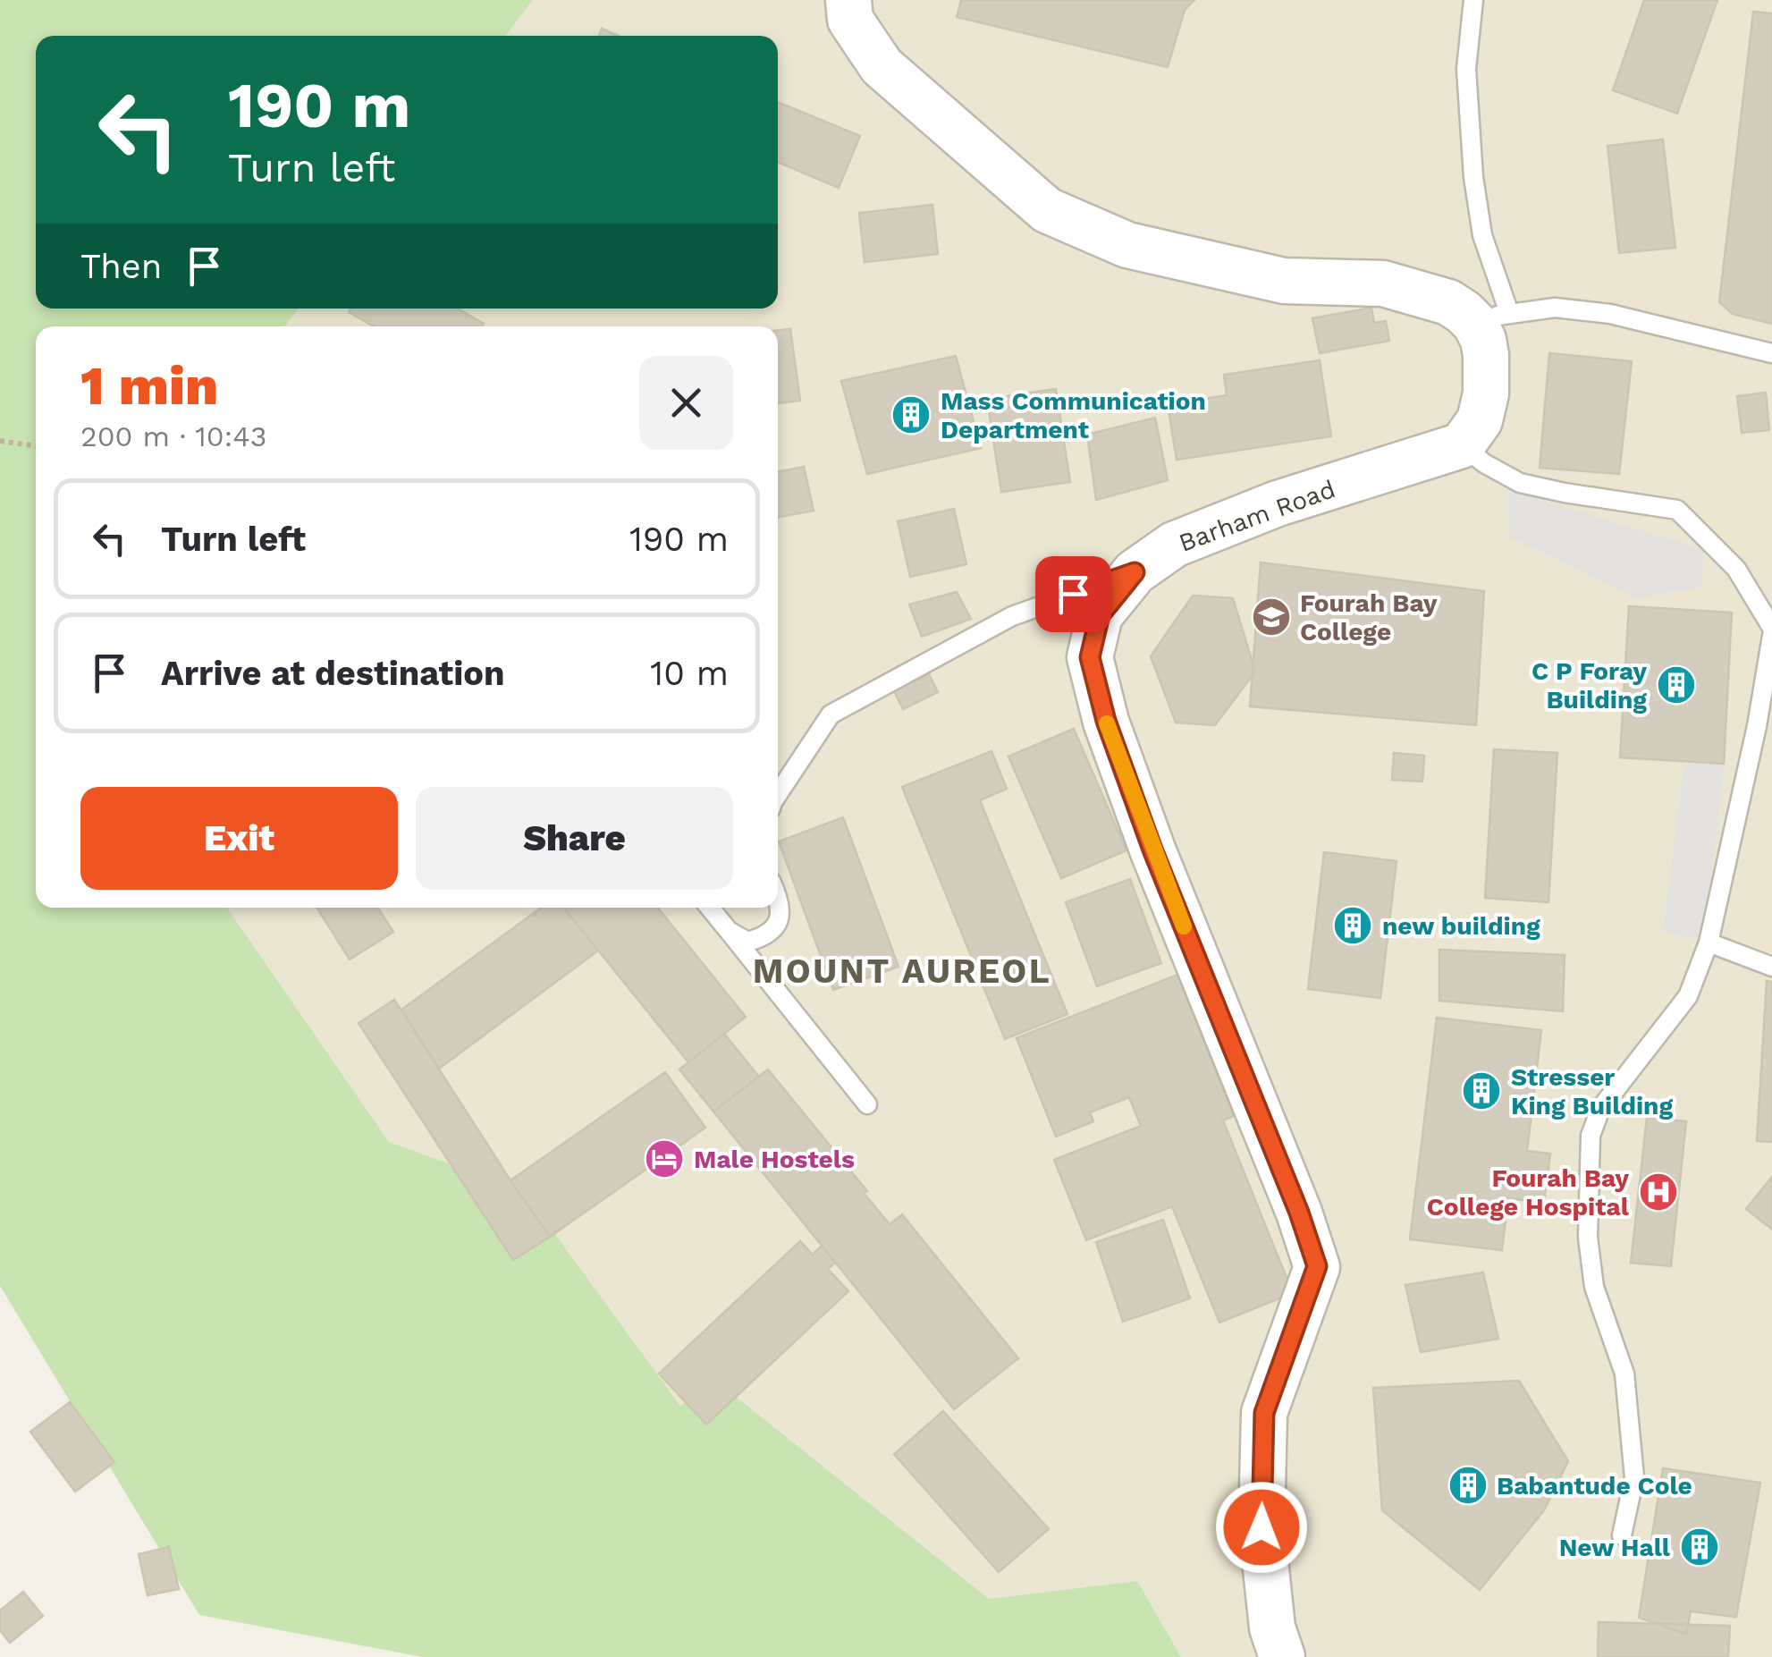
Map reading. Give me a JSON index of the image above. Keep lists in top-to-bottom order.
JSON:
{
  "streets": {
    "street": ["Barham Road"]
  },
  "districts": ["MOUNT AUREOL"],
  "places": {
    "building": [
      "Mass Communication Department",
      "C P Foray Building",
      "new building",
      "Stresser King Building",
      "Babantude Cole",
      "New Hall"
    ],
    "school or university": ["Fourah Bay College"],
    "hotel": ["Male Hostels"],
    "hospital": ["Fourah Bay College Hospital"]
  },
  "page": {
    "turn": ["190 m", "Turn left"],
    "then": "Then",
    "heading": ["1 min", "200 m · 10:43"],
    "list": [
      {
        "name": "Turn left",
        "value": "190 m"
      },
      {
        "name": "Arrive at destination",
        "value": "10 m"
      }
    ],
    "buttons": ["Exit", "Share"]
  }
}
